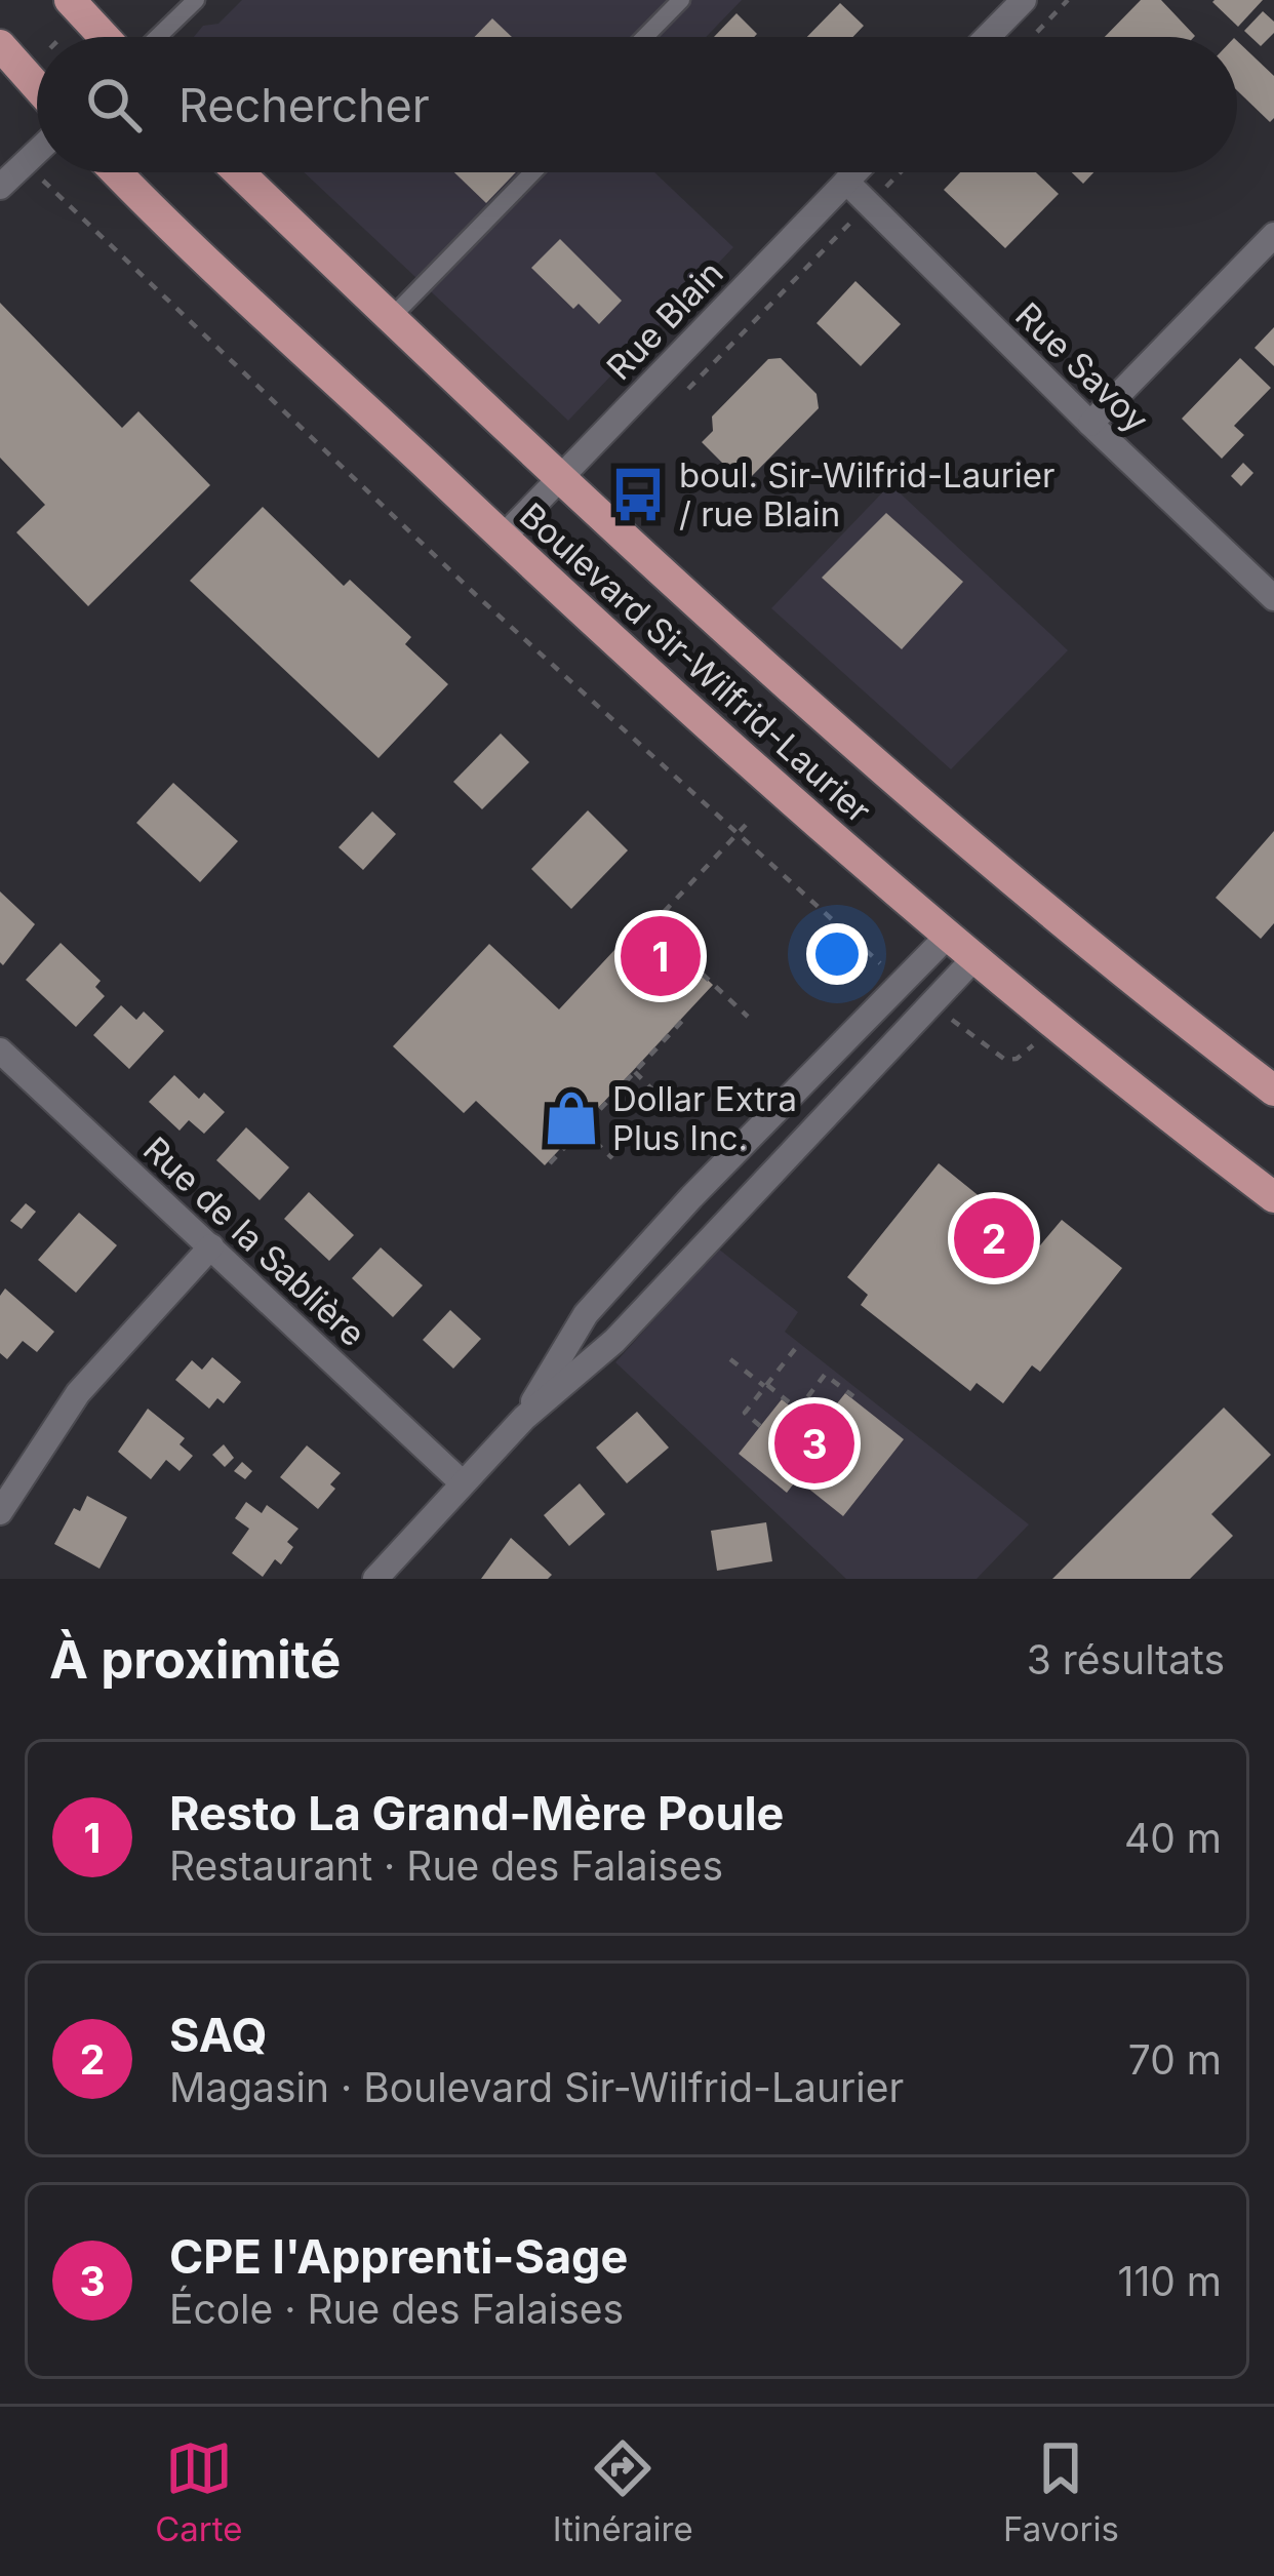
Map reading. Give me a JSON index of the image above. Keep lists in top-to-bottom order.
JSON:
{
  "streets": {
    "main road": ["Boulevard Sir-Wilfrid-Laurier"],
    "street": ["Rue Blain", "Rue Savoy", "Rue de la Sablière"]
  },
  "crossings": [
    ["Rue Blain", "Rue Savoy"],
    ["Rue Blain", "Boulevard Sir-Wilfrid-Laurier"]
  ],
  "places": {
    "bus stop": ["boul. Sir-Wilfrid-Laurier / rue Blain"],
    "shop": ["Dollar Extra Plus Inc."]
  },
  "page": {
    "search": "Rechercher",
    "pins": ["1", "2", "3"],
    "heading": ["À proximité", "3 résultats"],
    "list": [
      {
        "mark": "1",
        "name": "Resto La Grand-Mère Poule",
        "note": "Restaurant · Rue des Falaises",
        "value": "40 m"
      },
      {
        "mark": "2",
        "name": "SAQ",
        "note": "Magasin · Boulevard Sir-Wilfrid-Laurier",
        "value": "70 m"
      },
      {
        "mark": "3",
        "name": "CPE l'Apprenti-Sage",
        "note": "École · Rue des Falaises",
        "value": "110 m"
      }
    ],
    "nav": ["Carte", "Itinéraire", "Favoris"]
  }
}
